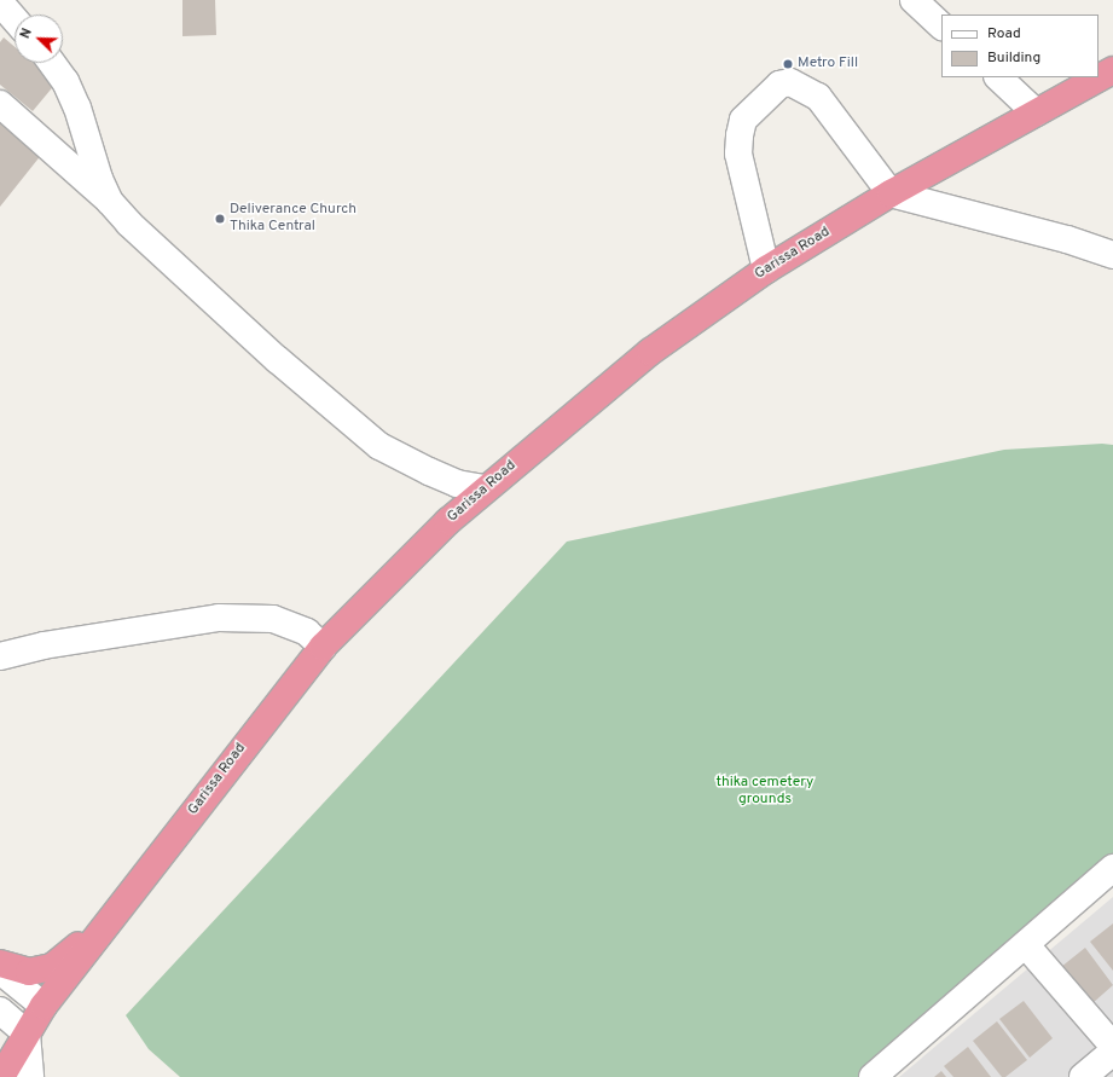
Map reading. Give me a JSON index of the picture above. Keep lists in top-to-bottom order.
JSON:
{
  "streets": {
    "highway": ["Garissa Road"]
  },
  "parks": ["thika cemetery grounds"],
  "places": ["Metro Fill", "Deliverance Church Thika Central"],
  "legend": ["Road", "Building"],
  "north": "top left"
}
